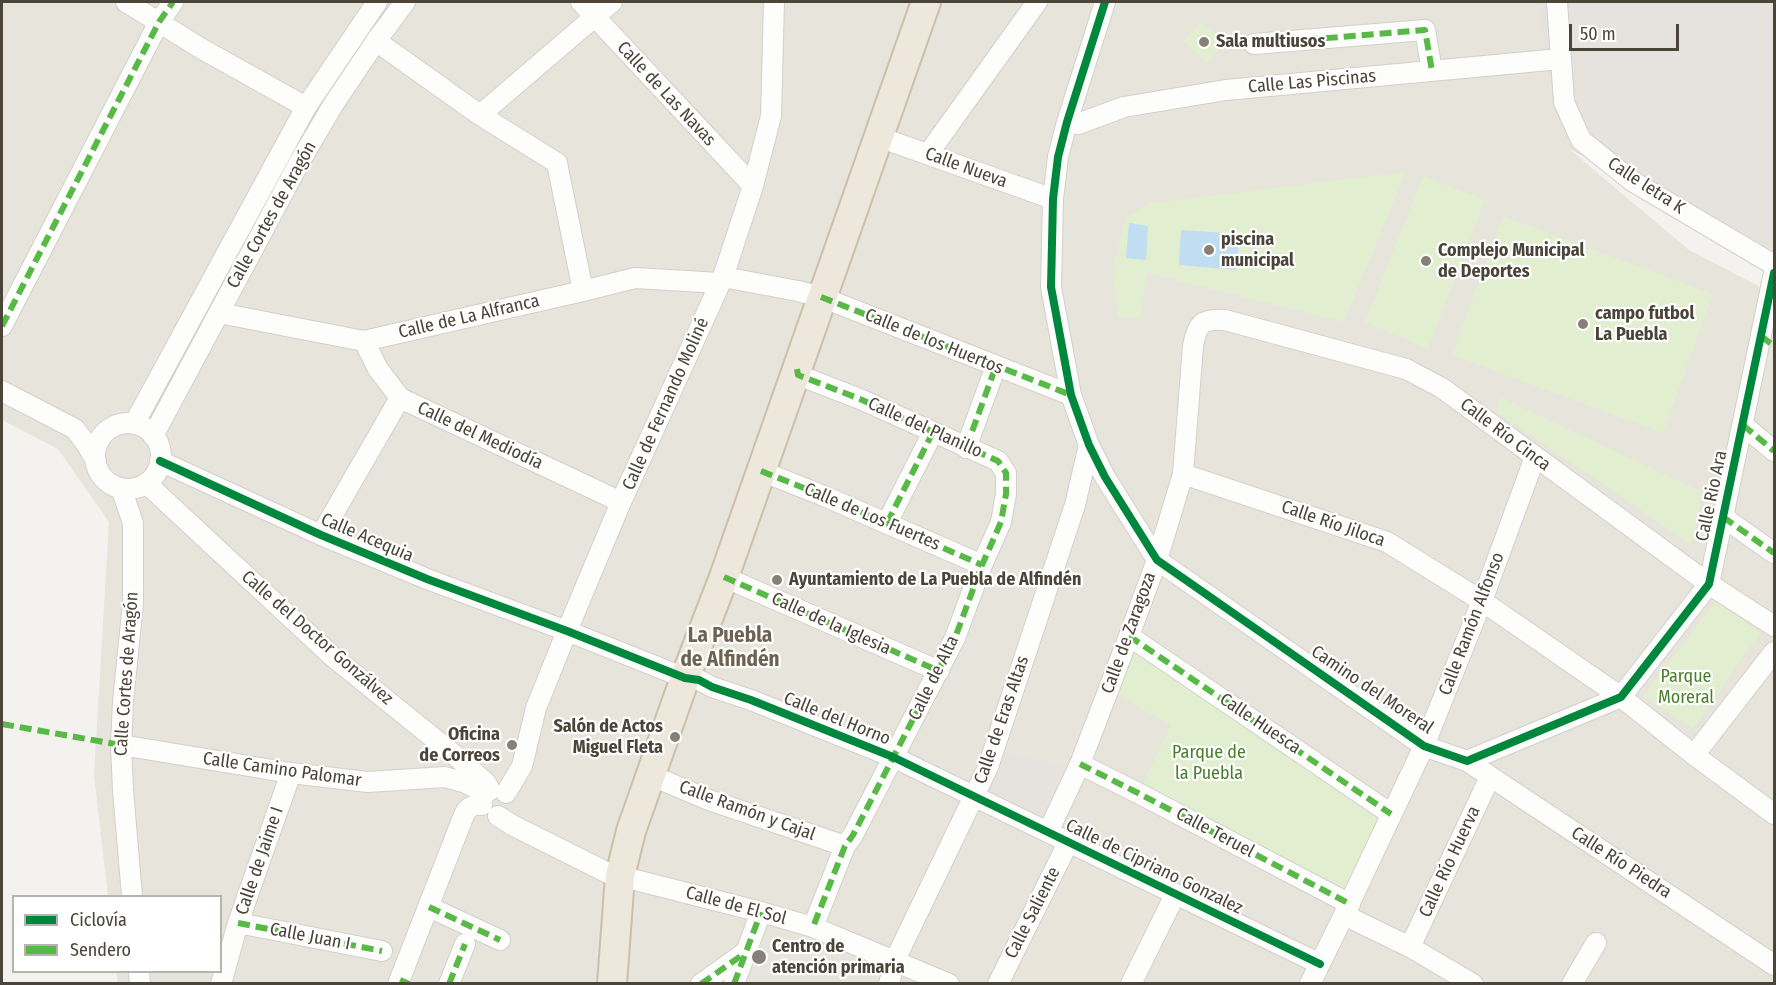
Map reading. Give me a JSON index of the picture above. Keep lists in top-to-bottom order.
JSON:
{
  "streets": {
    "street": [
      "Calle Las Piscinas",
      "Calle de Las Navas",
      "Calle Nueva",
      "Calle letra K",
      "Calle Cortes de Aragón",
      "Calle de La Alfranca",
      "Calle de los Huertos",
      "Calle de Fernando Moliné",
      "Calle del Planillo",
      "Calle Río Cinca",
      "Calle del Mediodía",
      "Calle Rio Ara",
      "Calle de Los Fuertes",
      "Calle Río Jiloca",
      "Calle Acequia",
      "Calle de la Iglesia",
      "Calle Ramón Alfonso",
      "Calle de Zaragoza",
      "Calle del Doctor Gonzálvez",
      "Calle de Alta",
      "Camino del Moreral",
      "Calle del Horno",
      "Calle de Eras Altas",
      "Calle Huesca",
      "Calle Camino Palomar",
      "Calle Ramón y Cajal",
      "Calle Teruel",
      "Calle de Jaime I",
      "Calle Río Huerva",
      "Calle Río Piedra",
      "Calle de Cipriano Gonzalez",
      "Calle de El Sol",
      "Calle Saliente",
      "Calle Juan I"
    ]
  },
  "crossings": [
    ["Calle Las Piscinas", "Calle letra K"],
    ["Calle de Las Navas", "Calle de Fernando Moliné"],
    ["Calle Cortes de Aragón", "Calle de La Alfranca"],
    ["Calle Cortes de Aragón", "Calle Acequia"],
    ["Calle Cortes de Aragón", "Calle del Doctor Gonzálvez"],
    ["Calle Cortes de Aragón", "Calle Camino Palomar"],
    ["Calle de La Alfranca", "Calle de los Huertos"],
    ["Calle de La Alfranca", "Calle de Fernando Moliné"],
    ["Calle de La Alfranca", "Calle del Mediodía"],
    ["Calle de los Huertos", "Calle de Fernando Moliné"],
    ["Calle de Fernando Moliné", "Calle del Mediodía"],
    ["Calle de Fernando Moliné", "Calle Acequia"],
    ["Calle de Fernando Moliné", "Calle del Doctor Gonzálvez"],
    ["Calle de Fernando Moliné", "Calle Camino Palomar"],
    ["Calle del Planillo", "Calle de Alta"],
    ["Calle Río Cinca", "Calle Rio Ara"],
    ["Calle Río Cinca", "Calle Ramón Alfonso"],
    ["Calle Río Cinca", "Calle de Zaragoza"],
    ["Calle Rio Ara", "Calle Río Jiloca"],
    ["Calle de Los Fuertes", "Calle de Alta"],
    ["Calle Río Jiloca", "Calle Ramón Alfonso"],
    ["Calle Río Jiloca", "Calle de Zaragoza"],
    ["Calle Acequia", "Calle del Doctor Gonzálvez"],
    ["Calle Acequia", "Calle del Horno"],
    ["Calle de la Iglesia", "Calle de Alta"],
    ["Calle Ramón Alfonso", "Camino del Moreral"],
    ["Calle Ramón Alfonso", "Calle Huesca"],
    ["Calle Ramón Alfonso", "Calle Teruel"],
    ["Calle Ramón Alfonso", "Calle de Cipriano Gonzalez"],
    ["Calle de Zaragoza", "Camino del Moreral"],
    ["Calle de Zaragoza", "Calle Huesca"],
    ["Calle de Zaragoza", "Calle Teruel"],
    ["Calle de Zaragoza", "Calle de Cipriano Gonzalez"],
    ["Calle del Doctor Gonzálvez", "Calle Camino Palomar"],
    ["Calle del Doctor Gonzálvez", "Calle de El Sol"],
    ["Calle de Alta", "Calle del Horno"],
    ["Calle de Alta", "Calle Ramón y Cajal"],
    ["Calle de Alta", "Calle de El Sol"],
    ["Camino del Moreral", "Calle Río Piedra"],
    ["Calle del Horno", "Calle de Eras Altas"],
    ["Calle del Horno", "Calle de Cipriano Gonzalez"],
    ["Calle de Eras Altas", "Calle de Cipriano Gonzalez"],
    ["Calle de Eras Altas", "Calle de El Sol"],
    ["Calle Camino Palomar", "Calle de Jaime I"],
    ["Calle Teruel", "Calle Río Huerva"],
    ["Calle de Jaime I", "Calle Juan I"],
    ["Calle Río Huerva", "Calle Río Piedra"],
    ["Calle de Cipriano Gonzalez", "Calle Saliente"]
  ],
  "districts": ["La Puebla de Alfindén"],
  "parks": ["Parque Moreral", "Parque de la Puebla"],
  "places": [
    "Sala multiusos",
    "piscina municipal",
    "Complejo Municipal de Deportes",
    "campo futbol La Puebla",
    "Ayuntamiento de La Puebla de Alfindén",
    "Salón de Actos Miguel Fleta",
    "Oficina de Correos",
    "Centro de atención primaria"
  ],
  "legend": ["Ciclovía", "Sendero"],
  "scale_bar": "50 m"
}
